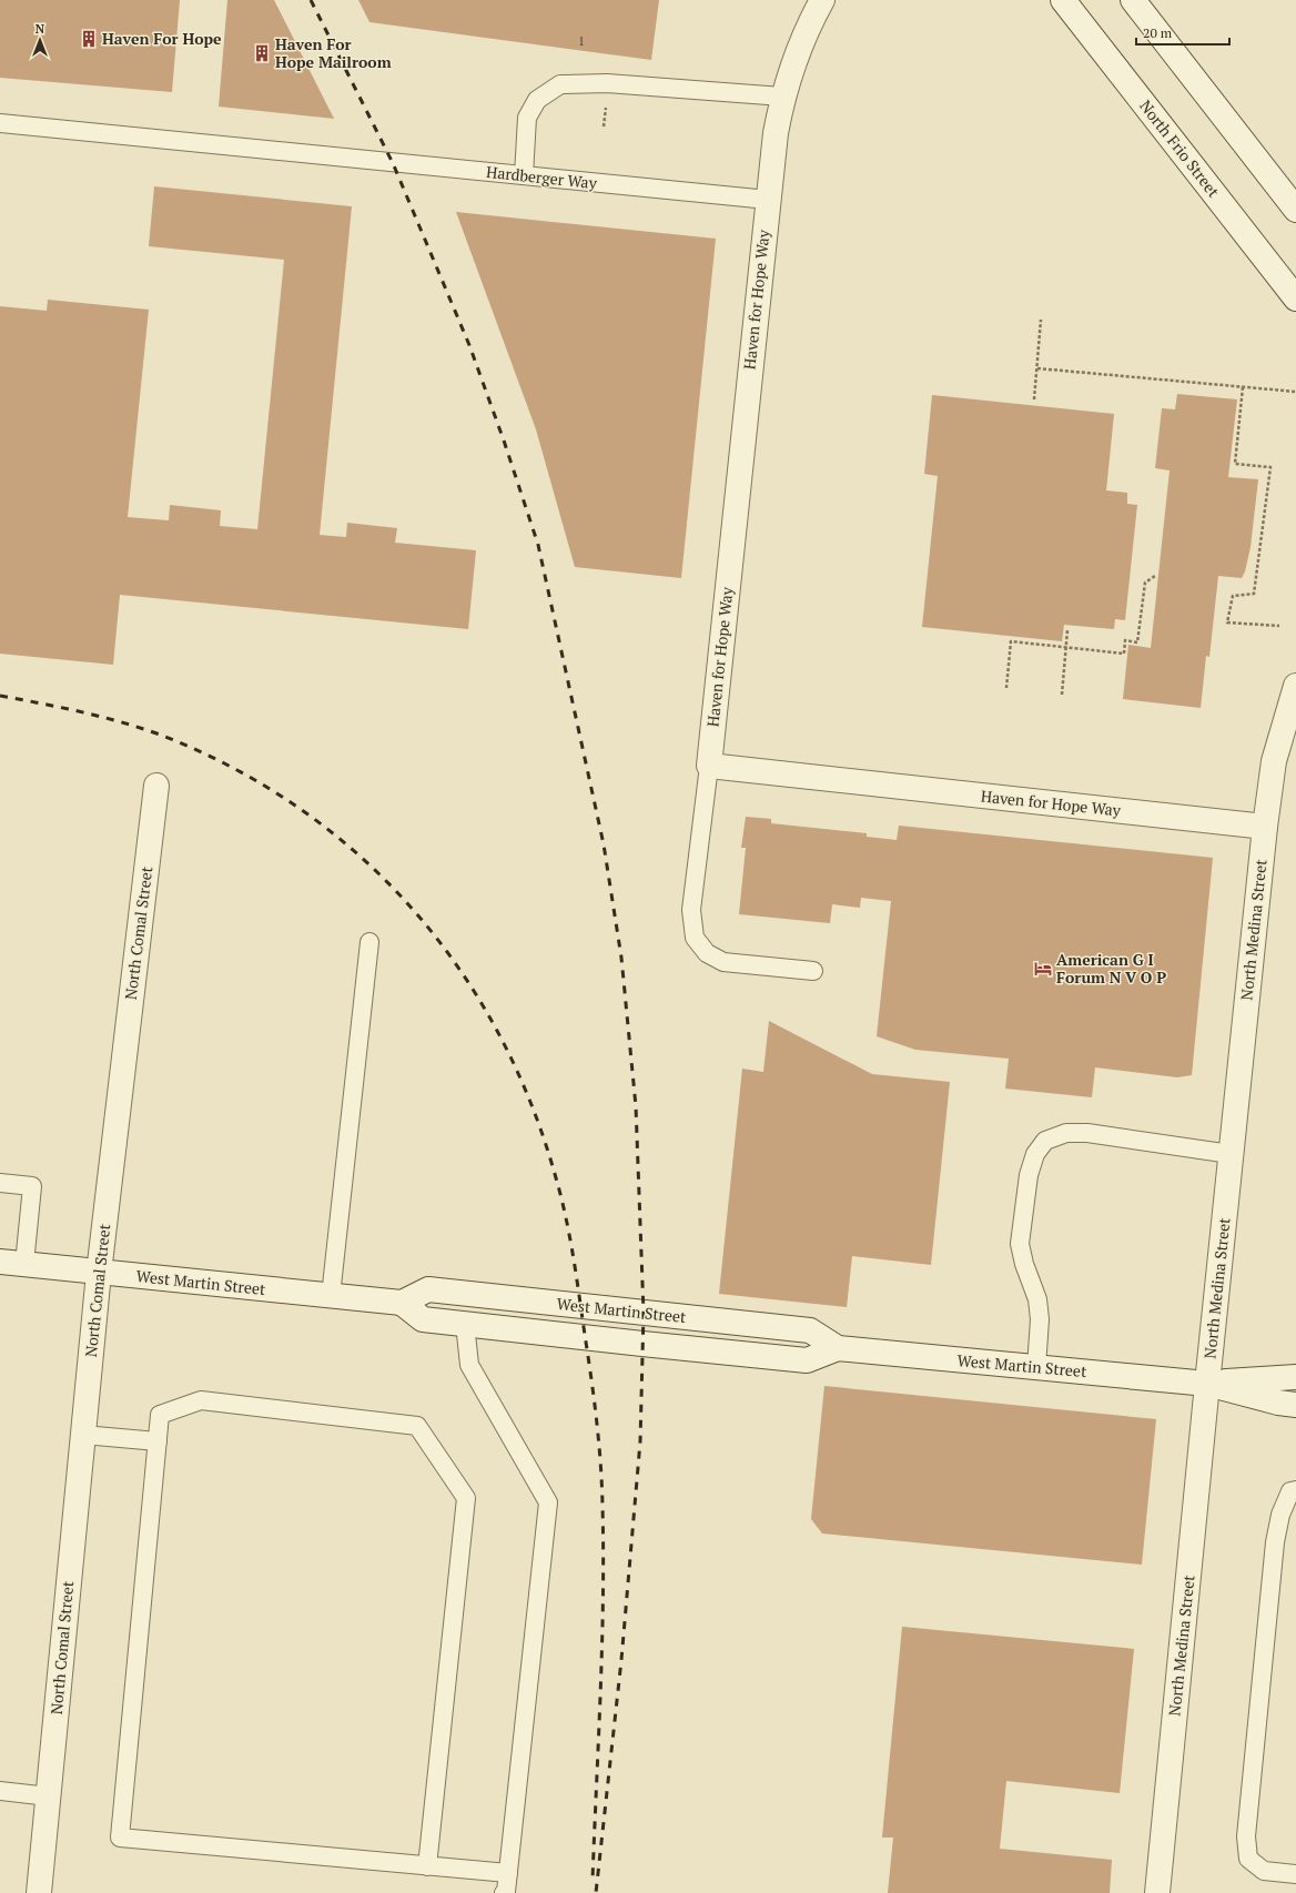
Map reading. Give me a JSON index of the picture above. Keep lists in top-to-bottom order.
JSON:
{
  "streets": {
    "street": [
      "North Frio Street",
      "Haven for Hope Way",
      "North Medina Street",
      "North Comal Street",
      "West Martin Street"
    ],
    "lane": ["Hardberger Way"]
  },
  "crossings": [
    ["Hardberger Way", "Haven for Hope Way"],
    ["Haven for Hope Way", "North Medina Street"],
    ["North Medina Street", "West Martin Street"],
    ["North Comal Street", "West Martin Street"]
  ],
  "places": {
    "building": ["Haven For Hope", "Haven For Hope Mailroom"],
    "hotel": ["American G I Forum N V O P"]
  },
  "house_numbers": ["1"],
  "scale_bar": "20 m",
  "north": "top"
}
